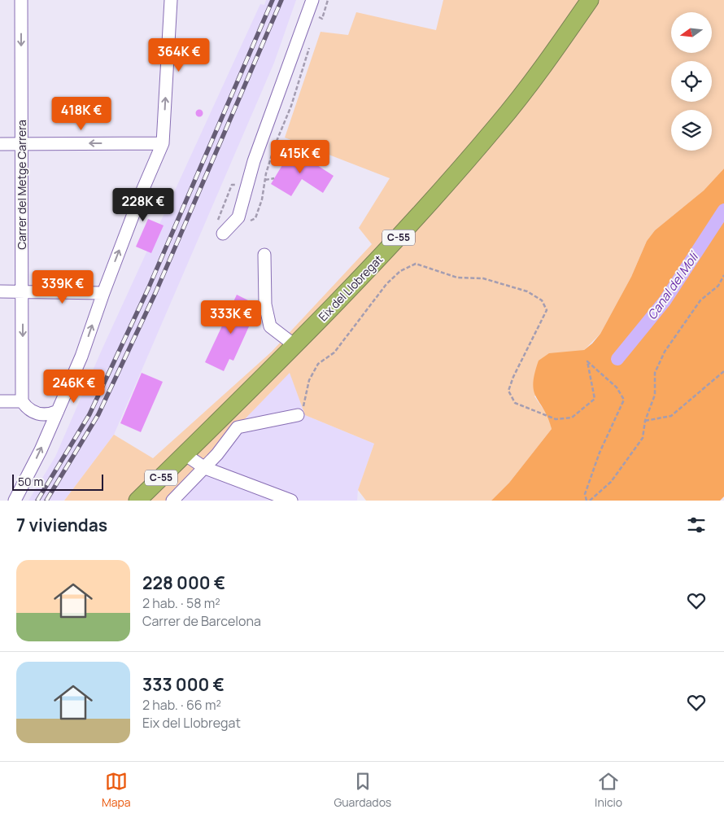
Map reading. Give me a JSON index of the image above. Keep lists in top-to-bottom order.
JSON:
{
  "streets": {
    "highway": ["C-55", "Eix del Llobregat"],
    "street": ["Carrer del Metge Carrera"]
  },
  "water": ["Canal del Molí"],
  "scale_bar": "50 m",
  "north": "left",
  "page": {
    "price": [
      "364K €",
      "418K €",
      "415K €",
      "228K €",
      "339K €",
      "333K €",
      "246K €"
    ],
    "scale": "50 m",
    "heading": "7 viviendas",
    "list": [
      {
        "name": "228 000 €",
        "note": "2 hab. · 58 m² · Carrer de Barcelona"
      },
      {
        "name": "333 000 €",
        "note": "2 hab. · 66 m² · Eix del Llobregat"
      }
    ],
    "tabs": ["Mapa", "Guardados", "Inicio"]
  }
}
